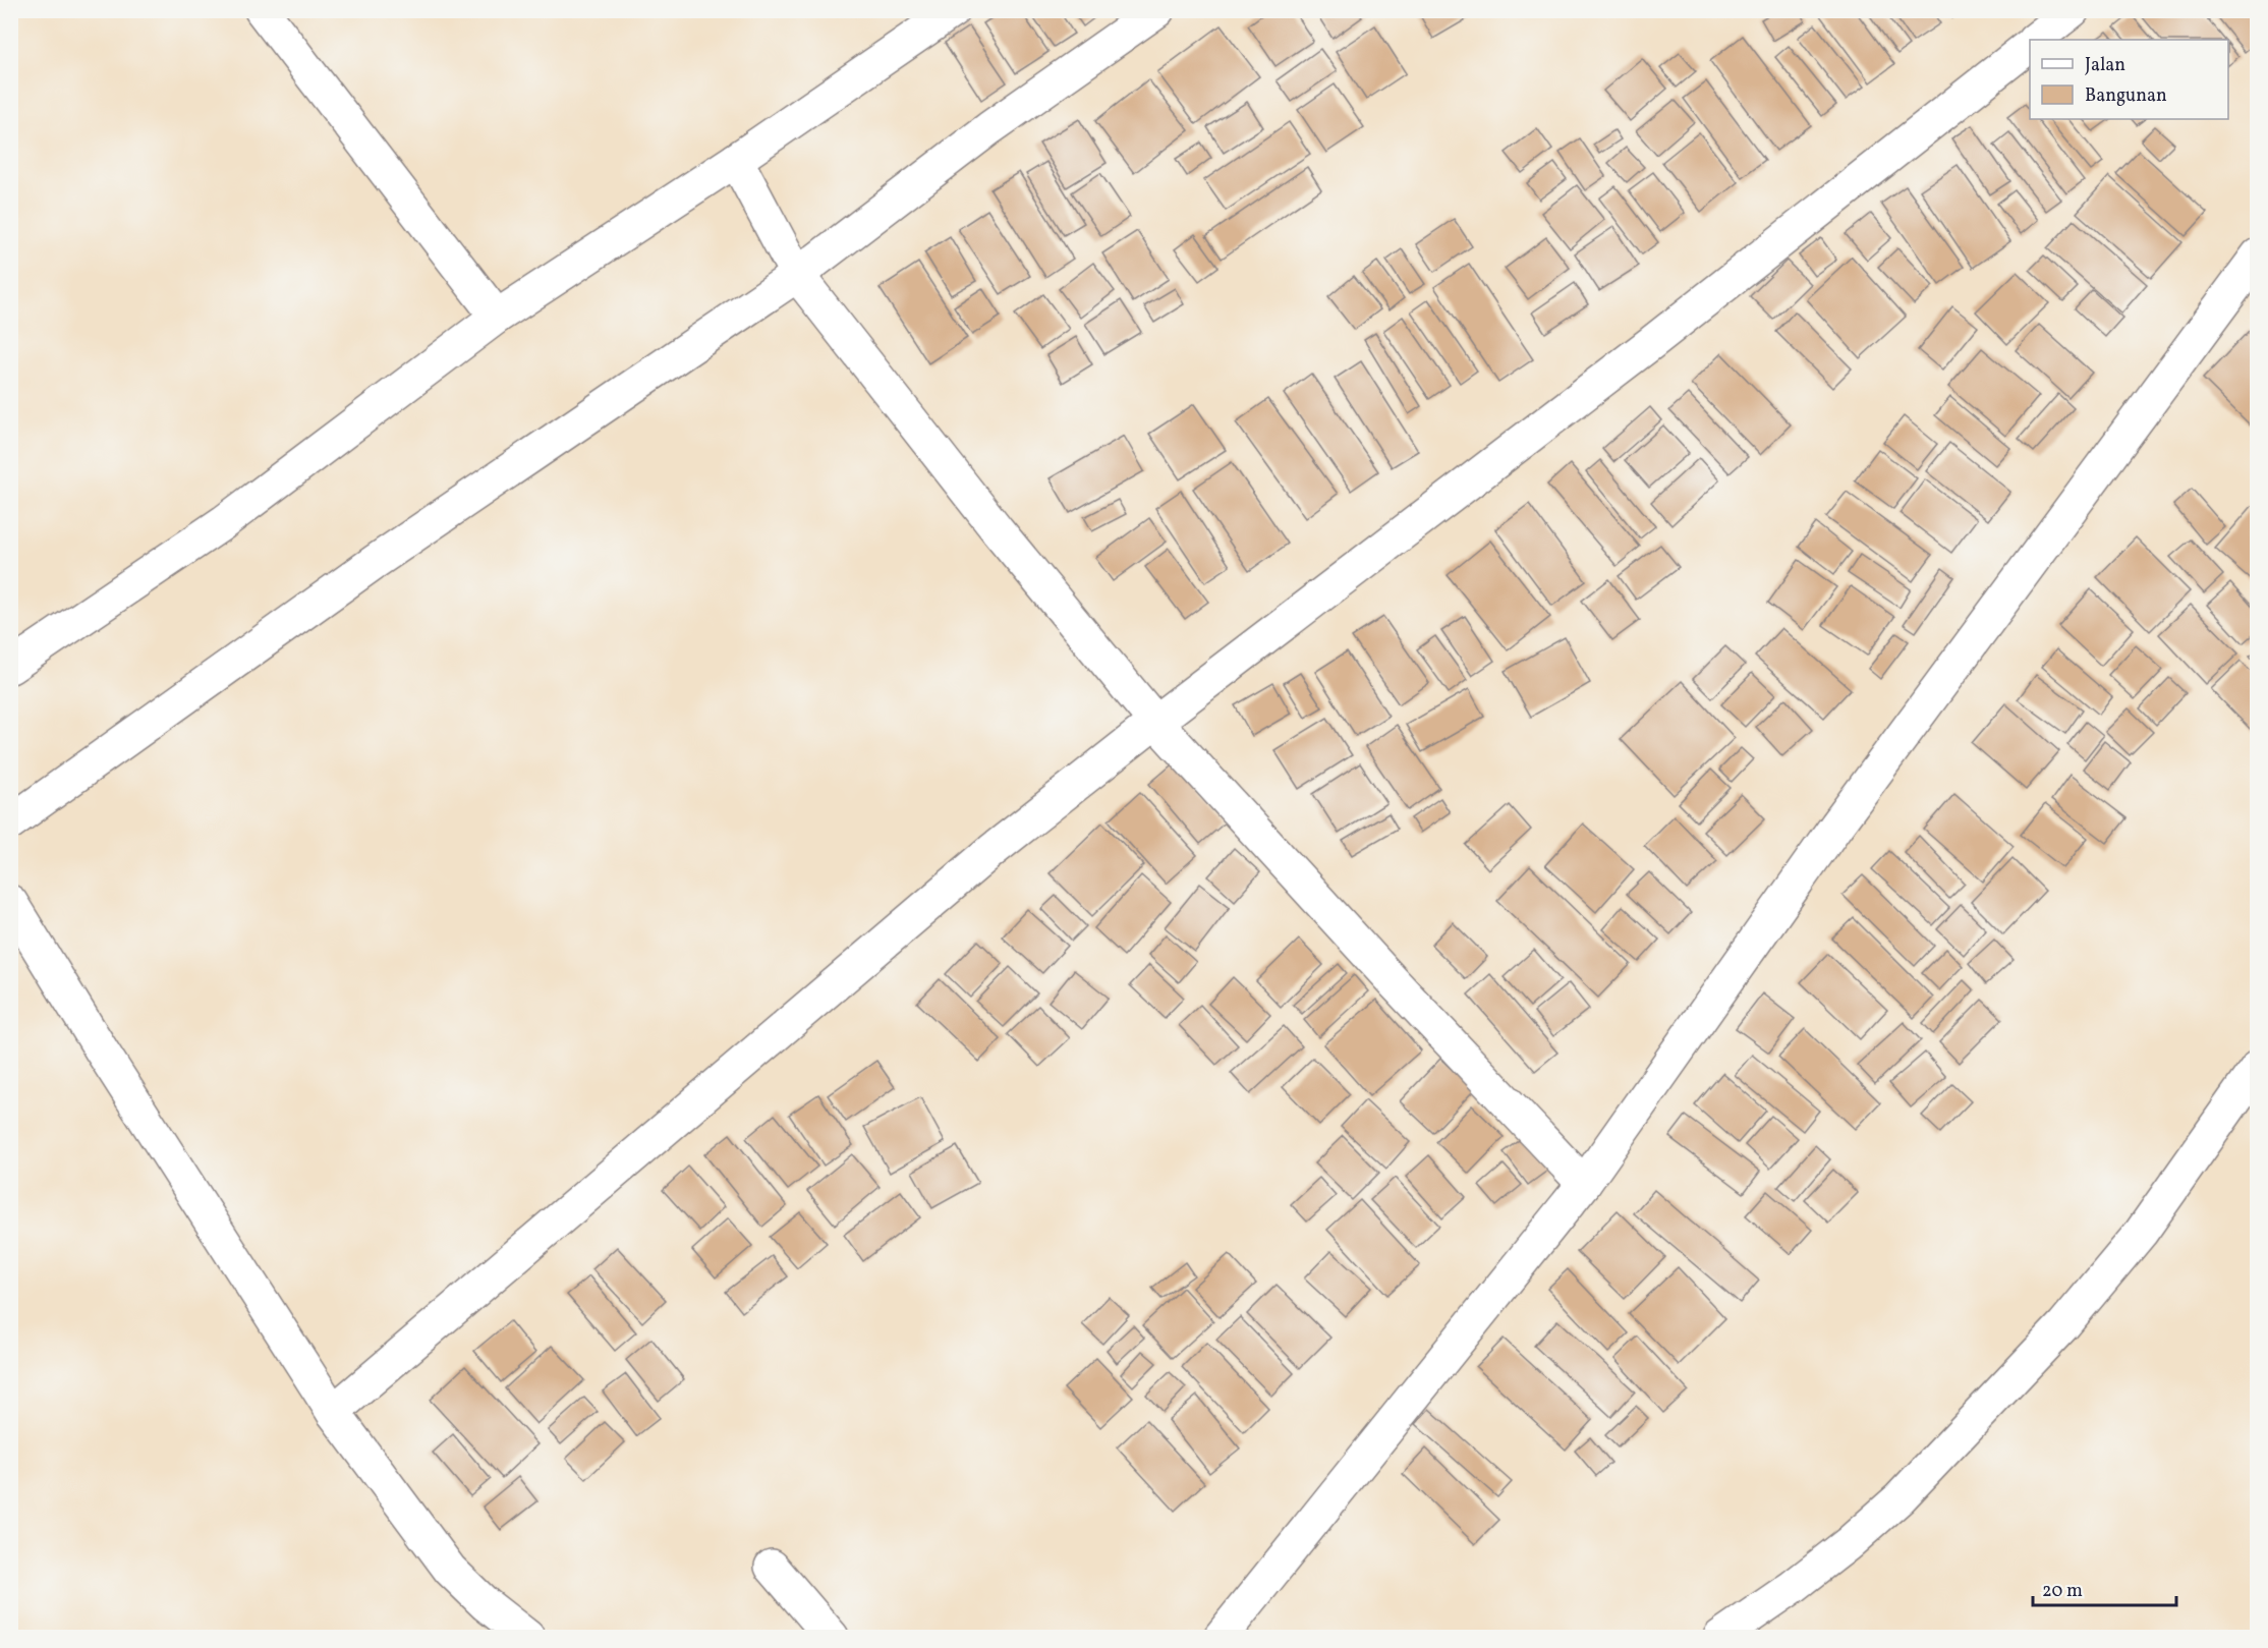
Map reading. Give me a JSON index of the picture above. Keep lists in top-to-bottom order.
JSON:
{
  "legend": ["Jalan", "Bangunan"],
  "scale_bar": "20 m"
}
